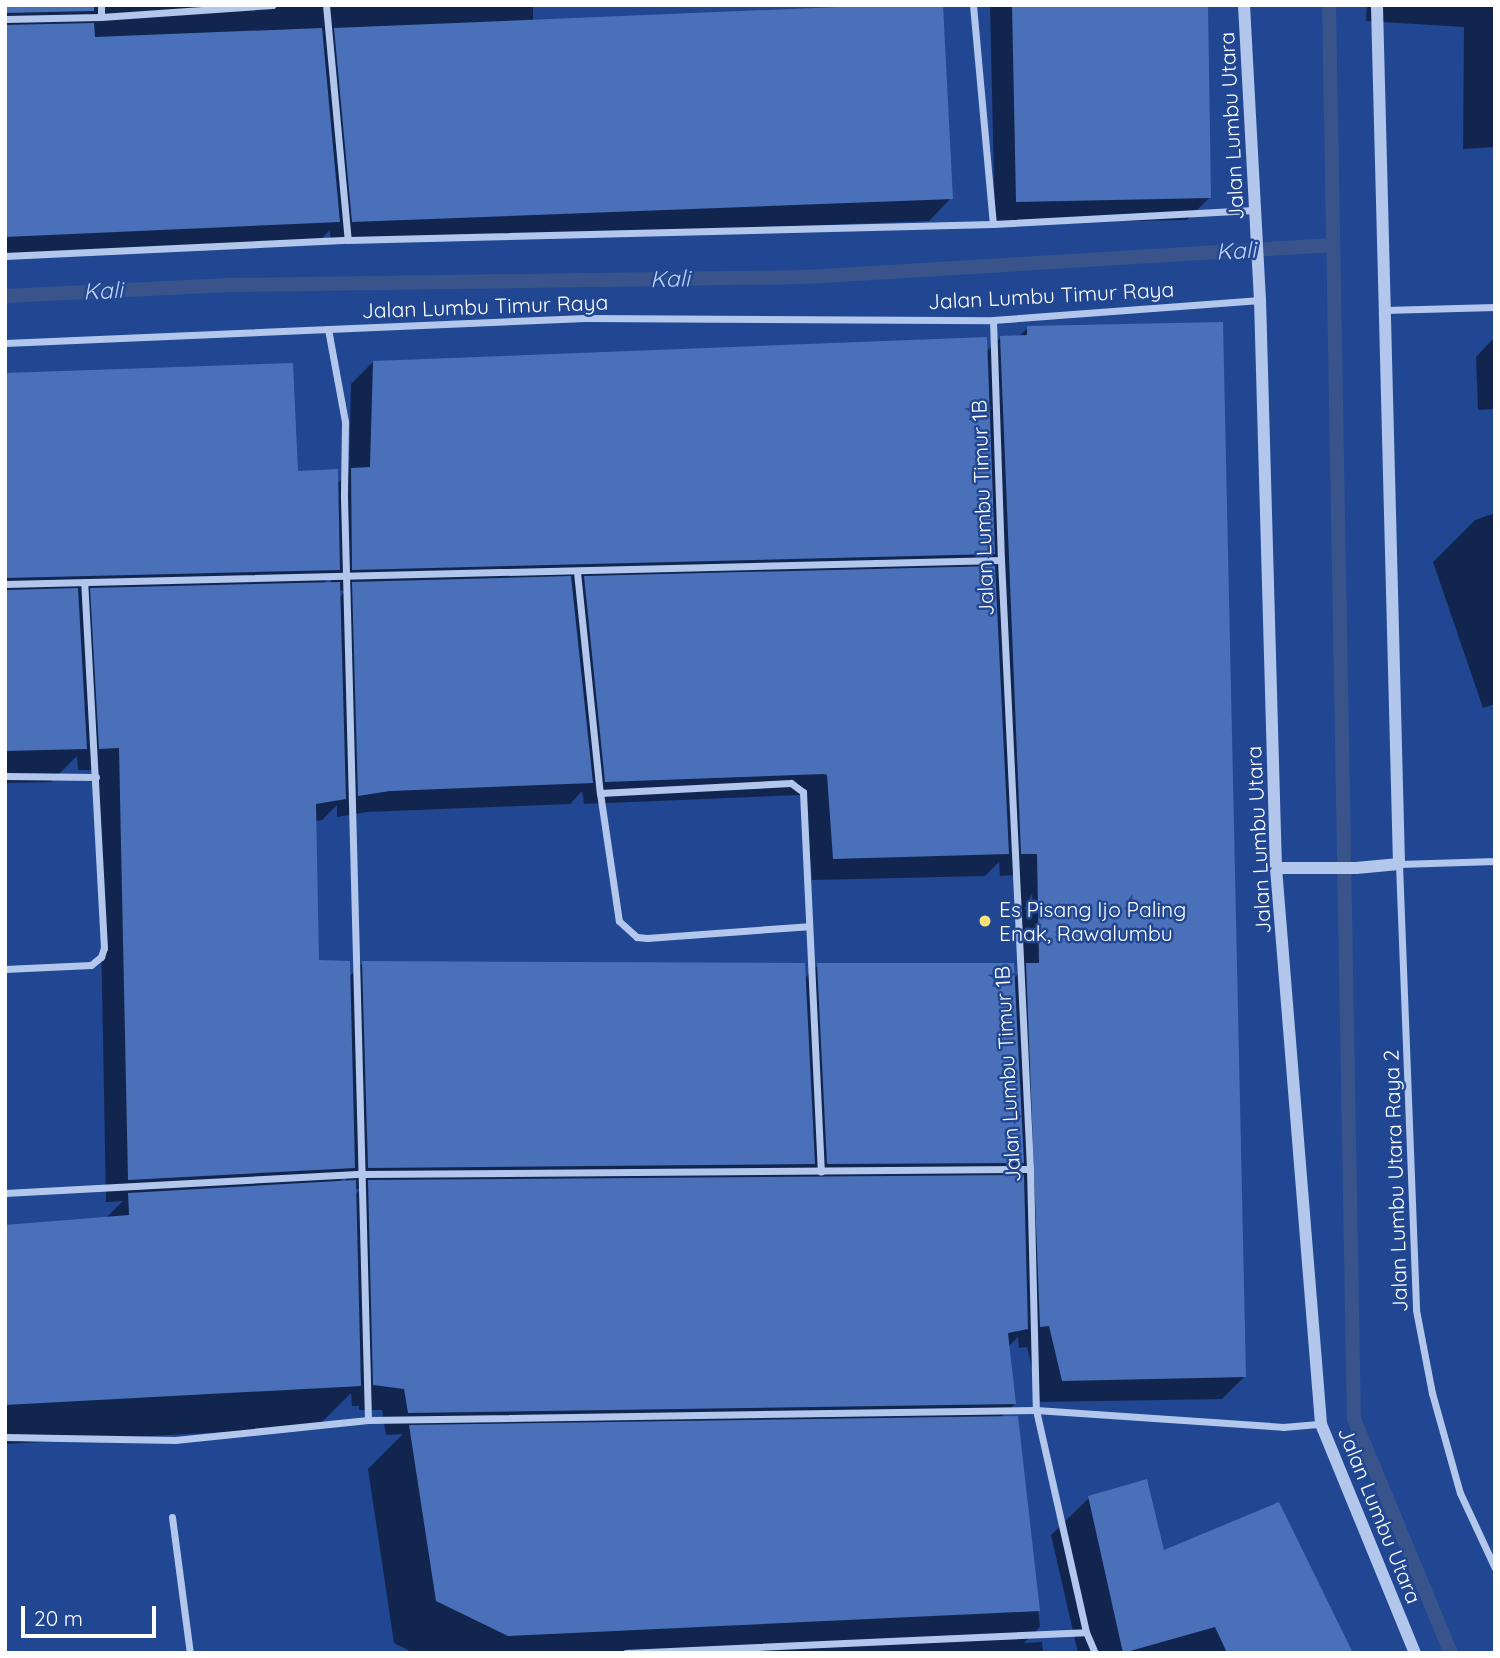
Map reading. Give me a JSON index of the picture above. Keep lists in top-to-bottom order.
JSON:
{
  "streets": {
    "street": [
      "Jalan Lumbu Utara",
      "Jalan Lumbu Timur Raya",
      "Jalan Lumbu Timur 1B",
      "Jalan Lumbu Utara Raya 2"
    ]
  },
  "crossings": [
    ["Jalan Lumbu Utara", "Jalan Lumbu Timur Raya"],
    ["Jalan Lumbu Timur Raya", "Jalan Lumbu Timur 1B"]
  ],
  "water": ["Kali"],
  "places": ["Es Pisang Ijo Paling Enak, Rawalumbu"],
  "scale_bar": "20 m"
}
